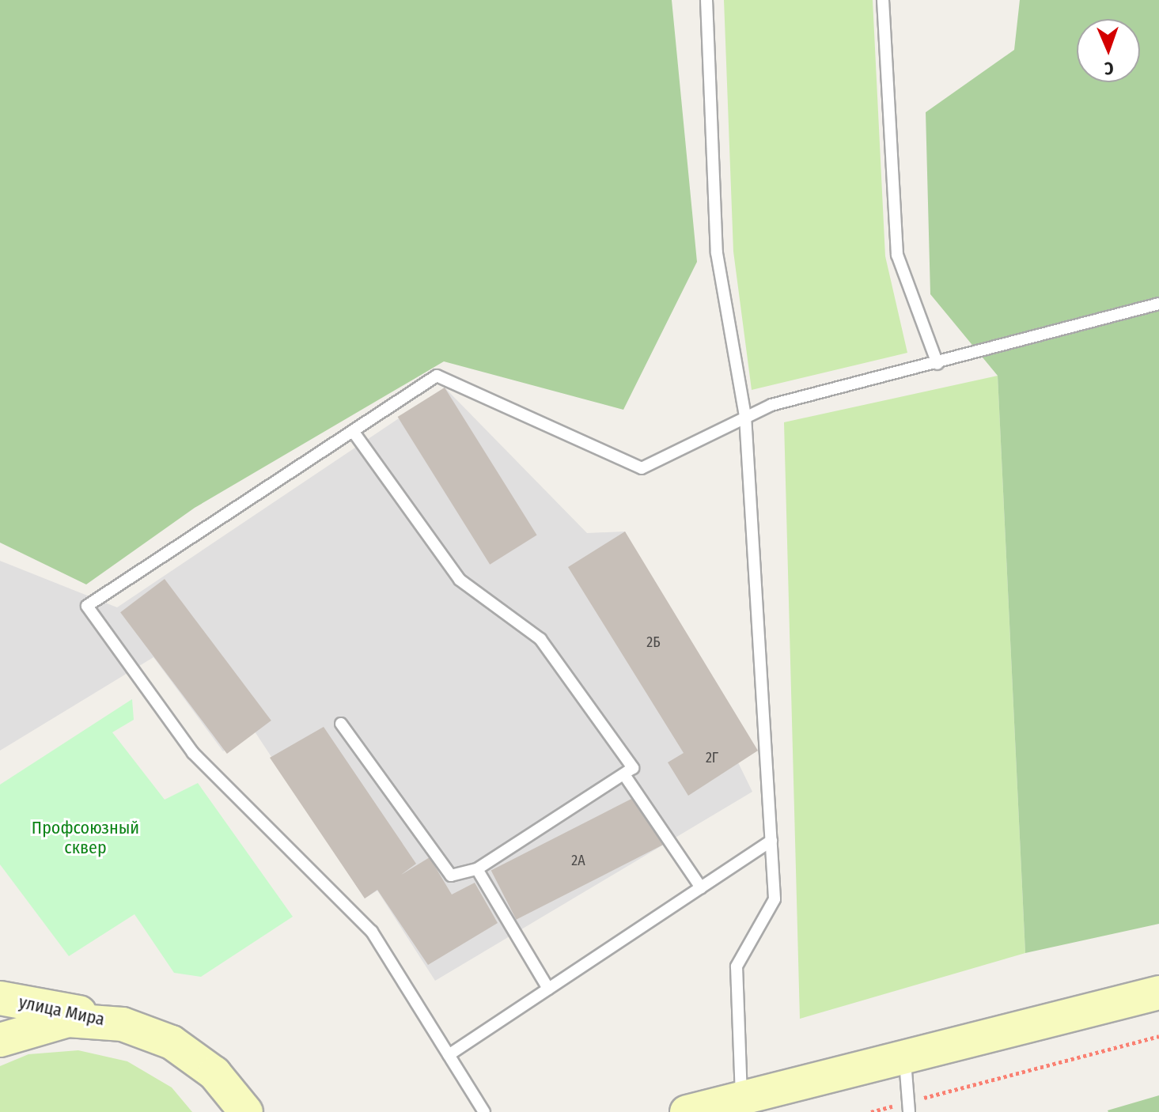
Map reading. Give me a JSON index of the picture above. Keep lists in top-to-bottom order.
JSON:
{
  "streets": {
    "main road": ["улица Мира"]
  },
  "parks": ["Профсоюзный сквер"],
  "house_numbers": ["2Б", "2Г", "2А"],
  "north": "bottom"
}
